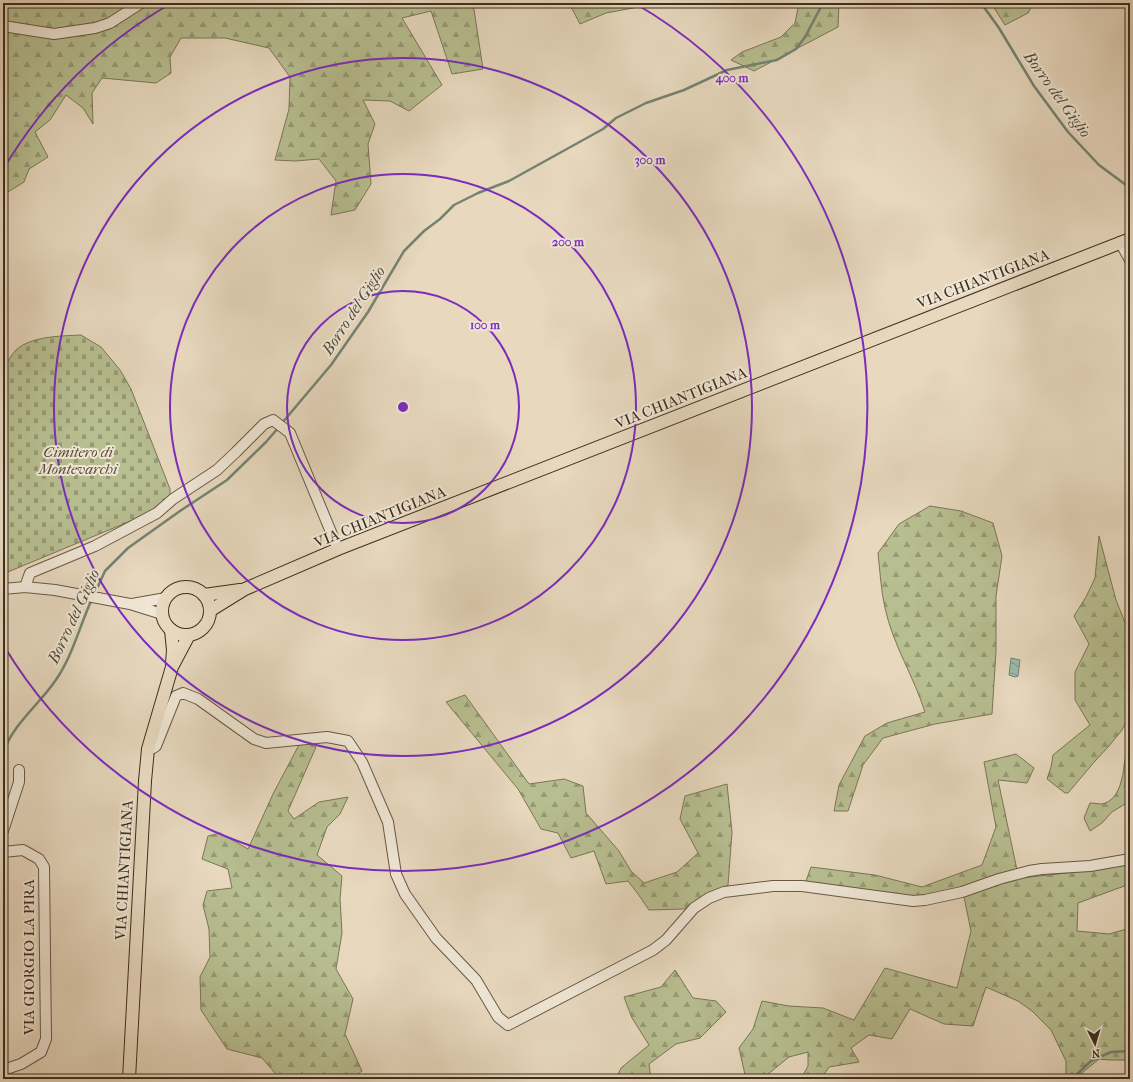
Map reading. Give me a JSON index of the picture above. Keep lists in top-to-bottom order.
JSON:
{
  "streets": {
    "main road": ["VIA CHIANTIGIANA"],
    "street": ["VIA GIORGIO LA PIRA"]
  },
  "water": ["Borro del Giglio"],
  "parks": ["Cimitero di Montevarchi"],
  "north": "bottom",
  "rings": [
    "400 m",
    "300 m",
    "200 m",
    "100 m"
  ]
}
